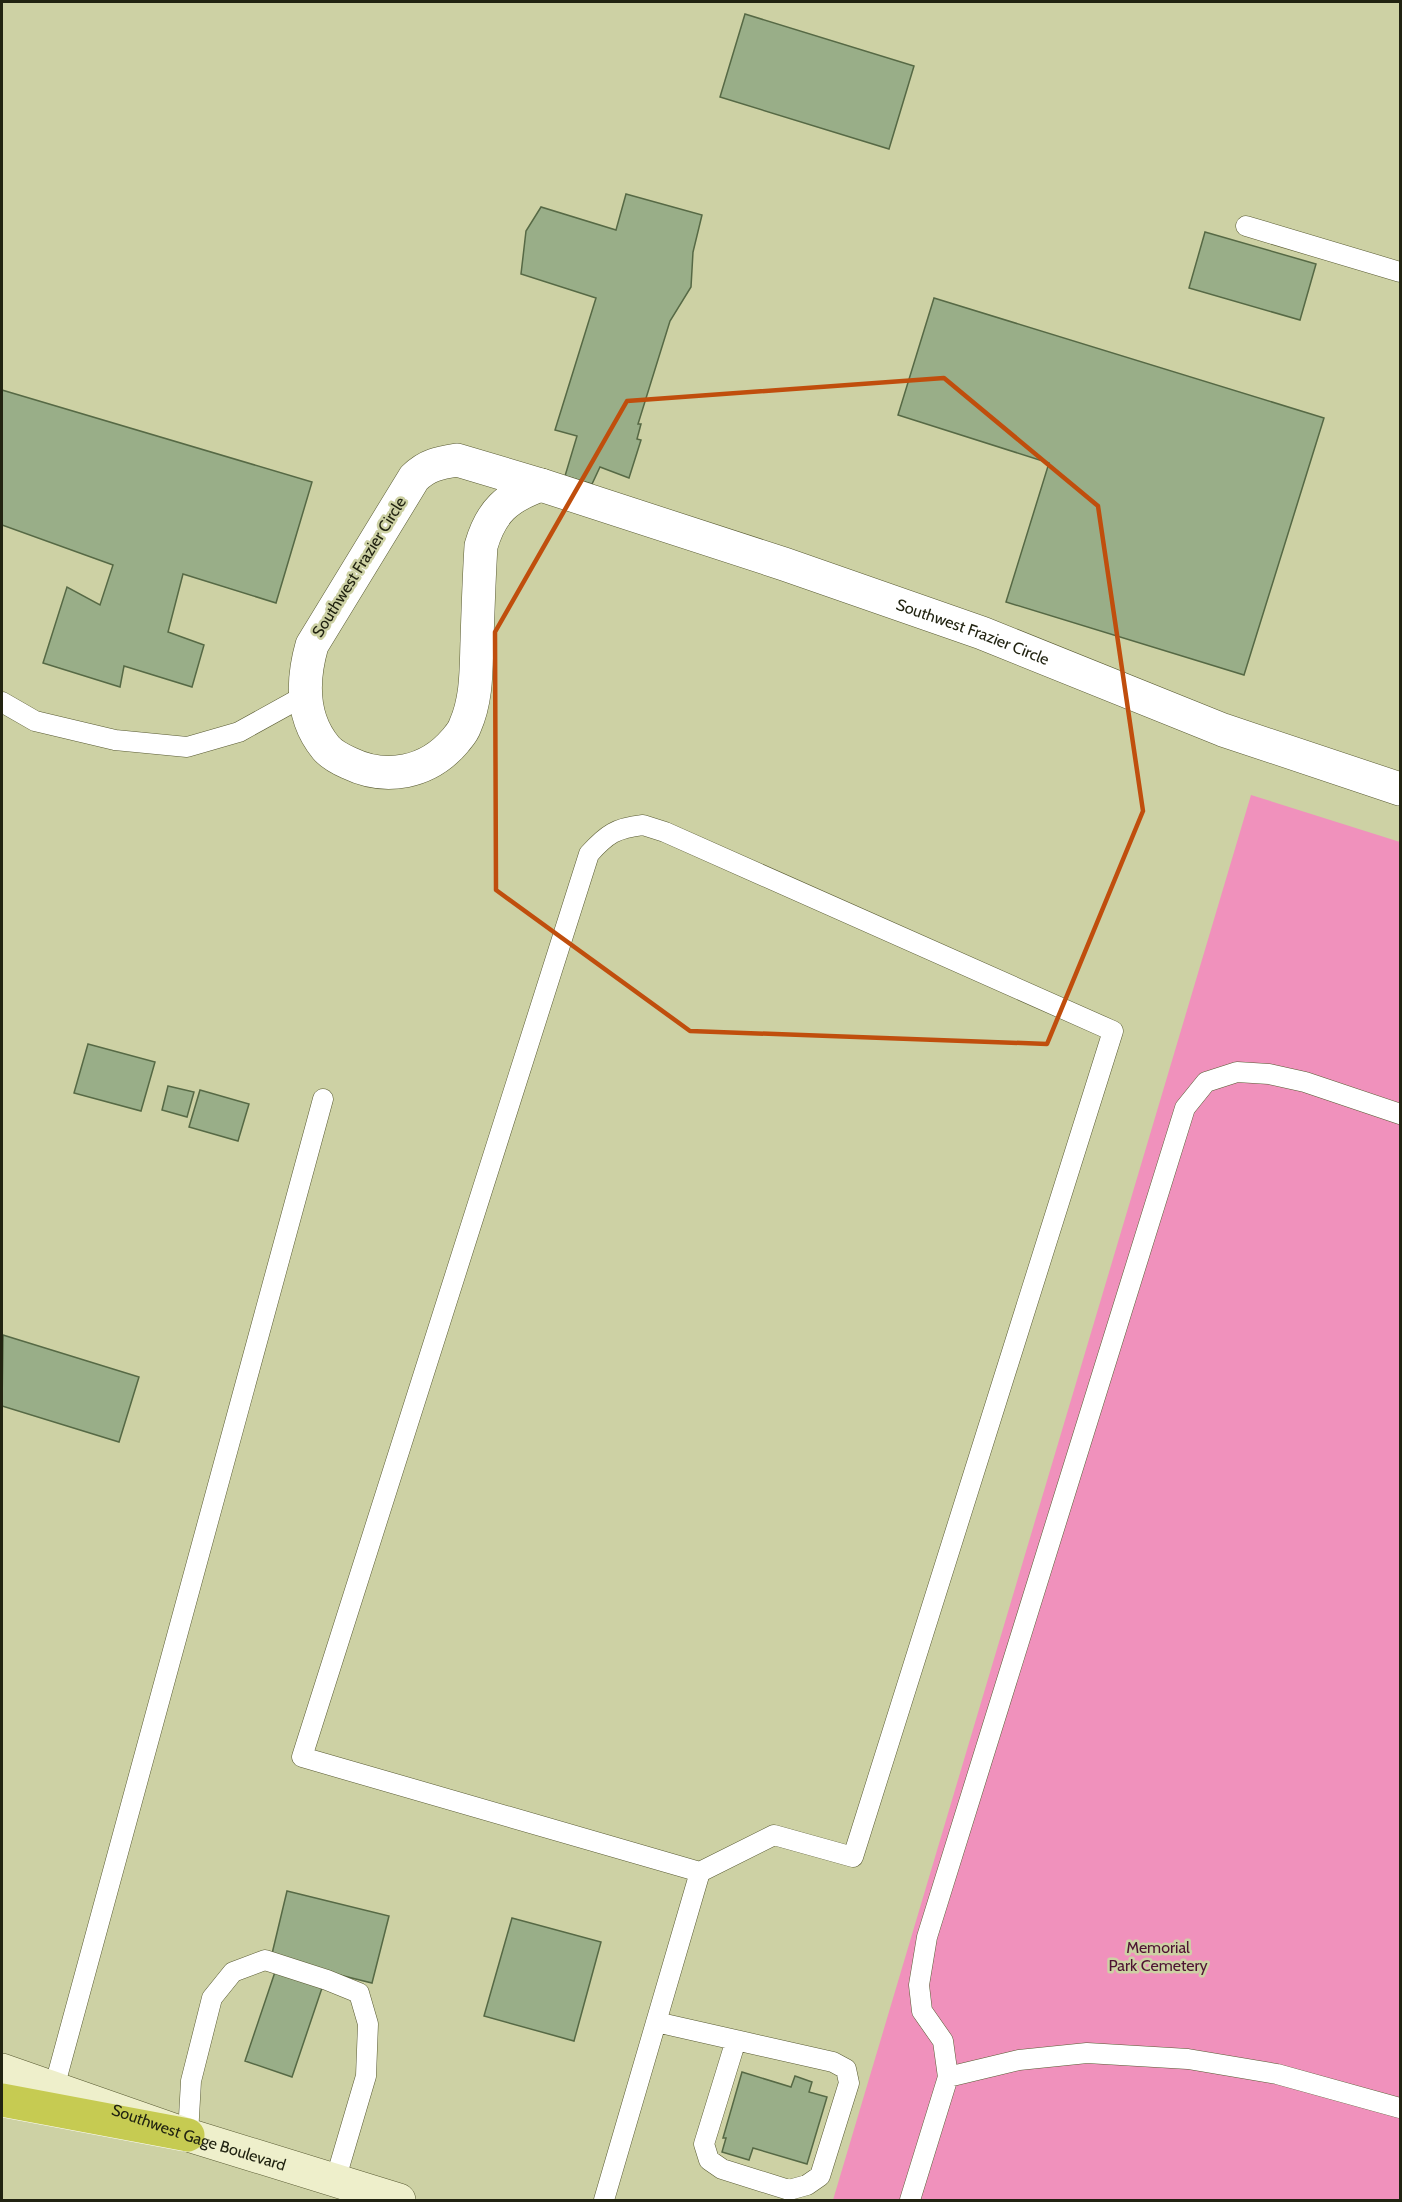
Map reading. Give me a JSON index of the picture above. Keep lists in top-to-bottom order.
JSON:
{
  "streets": {
    "main road": ["Southwest Gage Boulevard"],
    "street": ["Southwest Frazier Circle"]
  },
  "parks": ["Memorial Park Cemetery"]
}
